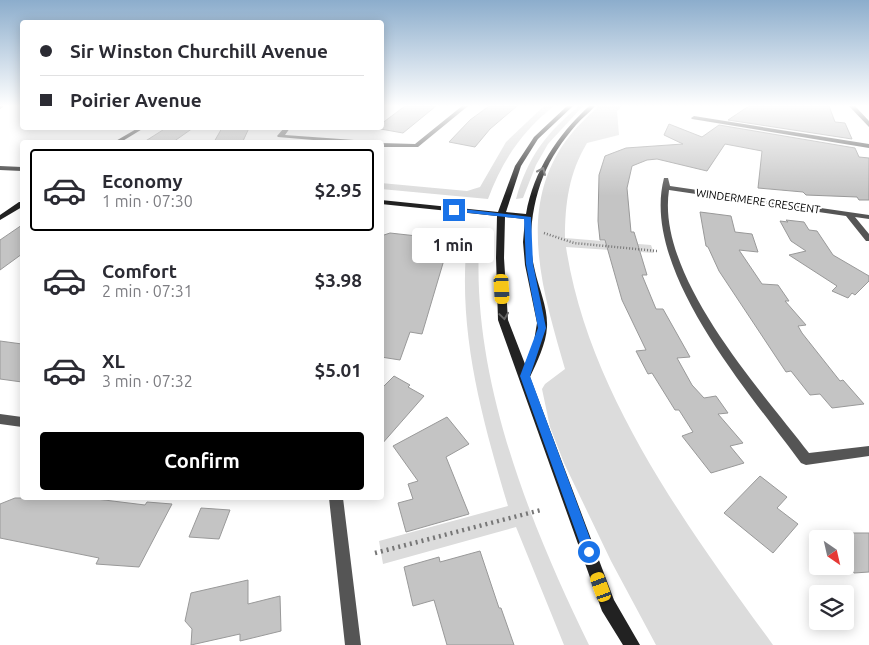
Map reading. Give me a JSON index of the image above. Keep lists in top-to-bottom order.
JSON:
{
  "streets": {
    "street": ["WINDERMERE CRESCENT"]
  },
  "north": "bottom right",
  "page": {
    "banner": ["Sir Winston Churchill Avenue", "Poirier Avenue"],
    "list": [
      {
        "name": "Economy",
        "note": "1 min · 07:30",
        "value": "$2.95"
      },
      {
        "name": "Comfort",
        "note": "2 min · 07:31",
        "value": "$3.98"
      },
      {
        "name": "XL",
        "note": "3 min · 07:32",
        "value": "$5.01"
      }
    ],
    "bubble": "1 min",
    "buttons": "Confirm"
  }
}
